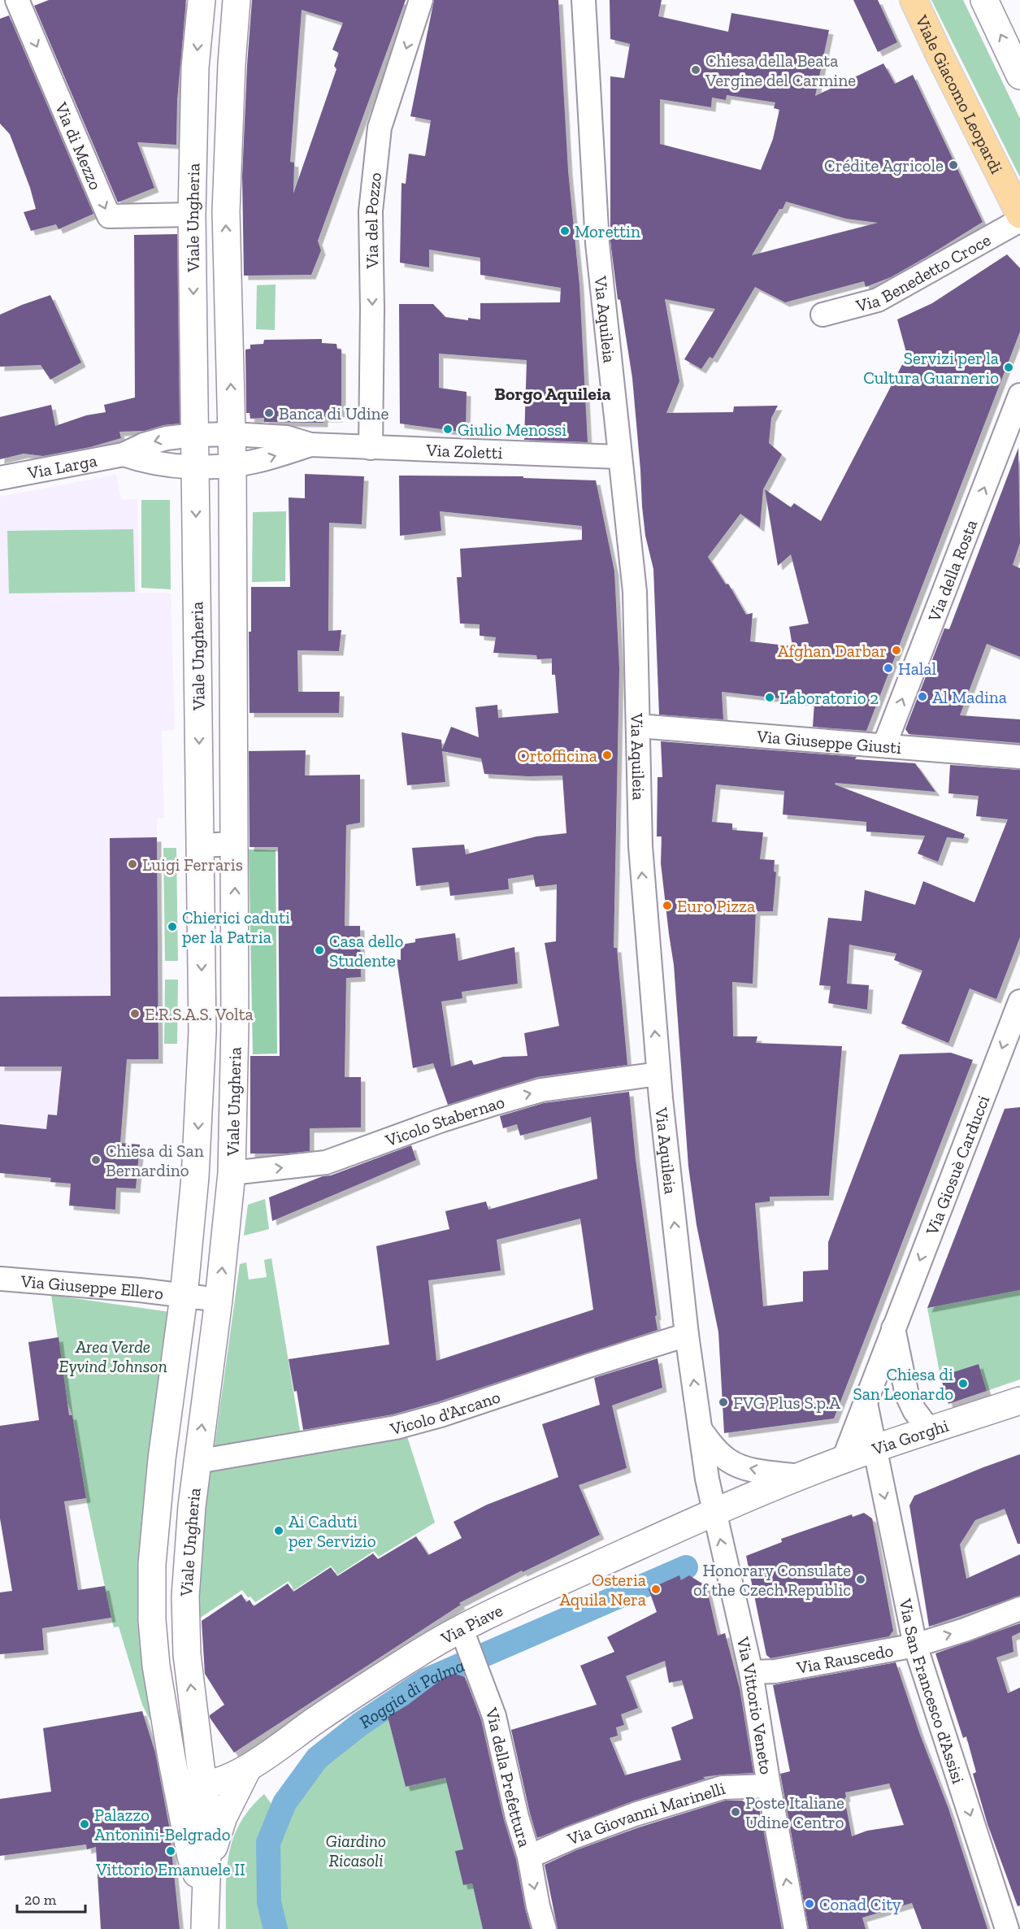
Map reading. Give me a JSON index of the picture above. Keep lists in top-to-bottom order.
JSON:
{
  "streets": {
    "main road": ["Viale Giacomo Leopardi"],
    "street": [
      "Via di Mezzo",
      "Viale Ungheria",
      "Via del Pozzo",
      "Via Benedetto Croce",
      "Via Aquileia",
      "Via Zoletti",
      "Via Larga",
      "Via della Rosta",
      "Via Giuseppe Giusti",
      "Vicolo Stabernao",
      "Via Giosuè Carducci",
      "Via Giuseppe Ellero",
      "Vicolo d'Arcano",
      "Via Gorghi",
      "Via Piave",
      "Via Rauscedo",
      "Via San Francesco d'Assisi",
      "Via Vittorio Veneto",
      "Via della Prefettura",
      "Via Giovanni Marinelli"
    ]
  },
  "crossings": [
    ["Via di Mezzo", "Viale Ungheria"],
    ["Viale Ungheria", "Via Zoletti"],
    ["Viale Ungheria", "Via Larga"],
    ["Viale Ungheria", "Vicolo Stabernao"],
    ["Viale Ungheria", "Via Giuseppe Ellero"],
    ["Viale Ungheria", "Vicolo d'Arcano"],
    ["Viale Ungheria", "Via Piave"],
    ["Via del Pozzo", "Via Zoletti"],
    ["Via Aquileia", "Via Zoletti"],
    ["Via Aquileia", "Via Giuseppe Giusti"],
    ["Via Aquileia", "Vicolo Stabernao"],
    ["Via Aquileia", "Vicolo d'Arcano"],
    ["Via Aquileia", "Via Gorghi"],
    ["Via Aquileia", "Via Piave"],
    ["Via Aquileia", "Via Vittorio Veneto"],
    ["Via della Rosta", "Via Giuseppe Giusti"],
    ["Via Giosuè Carducci", "Via Gorghi"],
    ["Via Gorghi", "Via Piave"],
    ["Via Gorghi", "Via San Francesco d'Assisi"],
    ["Via Gorghi", "Via Vittorio Veneto"],
    ["Via Piave", "Via Vittorio Veneto"],
    ["Via Piave", "Via della Prefettura"],
    ["Via Rauscedo", "Via San Francesco d'Assisi"],
    ["Via Rauscedo", "Via Vittorio Veneto"],
    ["Via Vittorio Veneto", "Via Giovanni Marinelli"],
    ["Via della Prefettura", "Via Giovanni Marinelli"]
  ],
  "one_way": [
    "Via di Mezzo",
    "Via del Pozzo",
    "Via Aquileia",
    "Via della Rosta",
    "Vicolo Stabernao",
    "Via Giosuè Carducci",
    "Via Rauscedo",
    "Via San Francesco d'Assisi",
    "Via Vittorio Veneto"
  ],
  "districts": ["Borgo Aquileia"],
  "water": ["Roggia di Palma"],
  "parks": ["Area Verde Eyvind Johnson", "Giardino Ricasoli"],
  "places": [
    "Chiesa della Beata Vergine del Carmine",
    "Crédite Agricole",
    "Morettin",
    "Servizi per la Cultura Guarnerio",
    "Banca di Udine",
    "Giulio Menossi",
    "Afghan Darbar",
    "Halal",
    "Al Madina",
    "Laboratorio 2",
    "Ortofficina",
    "Luigi Ferraris",
    "Euro Pizza",
    "Chierici caduti per la Patria",
    "Casa dello Studente",
    "E.R.S.A.S. Volta",
    "Chiesa di San Bernardino",
    "Chiesa di San Leonardo",
    "FVG Plus S.p.A",
    "Ai Caduti per Servizio",
    "Honorary Consulate of the Czech Republic",
    "Osteria Aquila Nera",
    "Poste Italiane Udine Centro",
    "Palazzo Antonini-Belgrado",
    "Vittorio Emanuele II",
    "Conad City"
  ],
  "scale_bar": "20 m"
}
